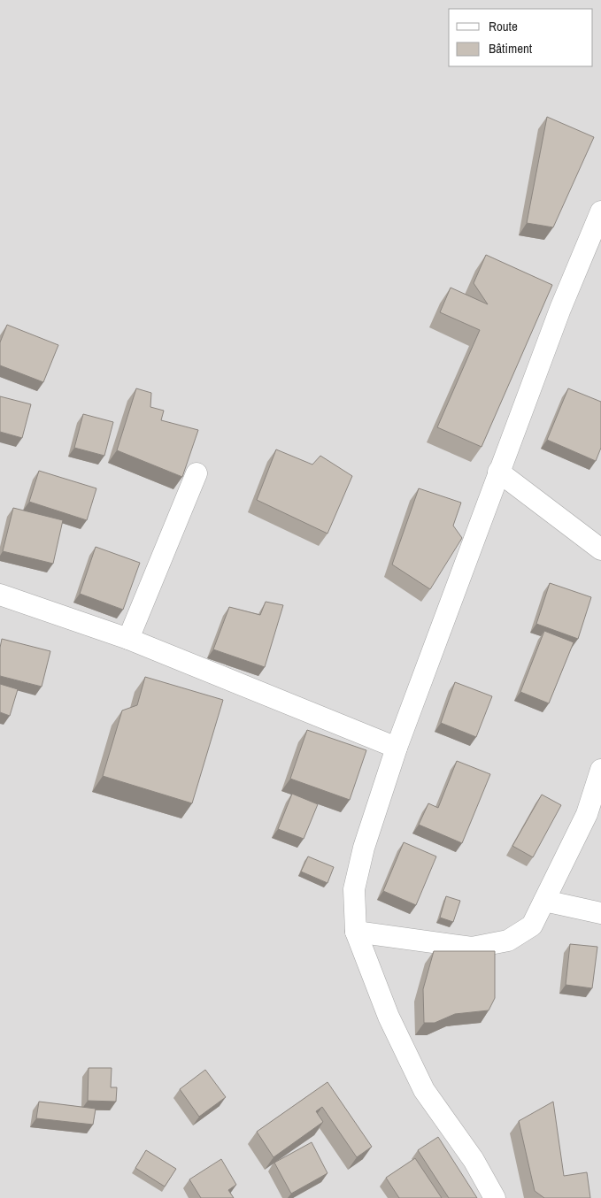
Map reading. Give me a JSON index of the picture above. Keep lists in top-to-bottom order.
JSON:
{
  "legend": ["Route", "Bâtiment"]
}
